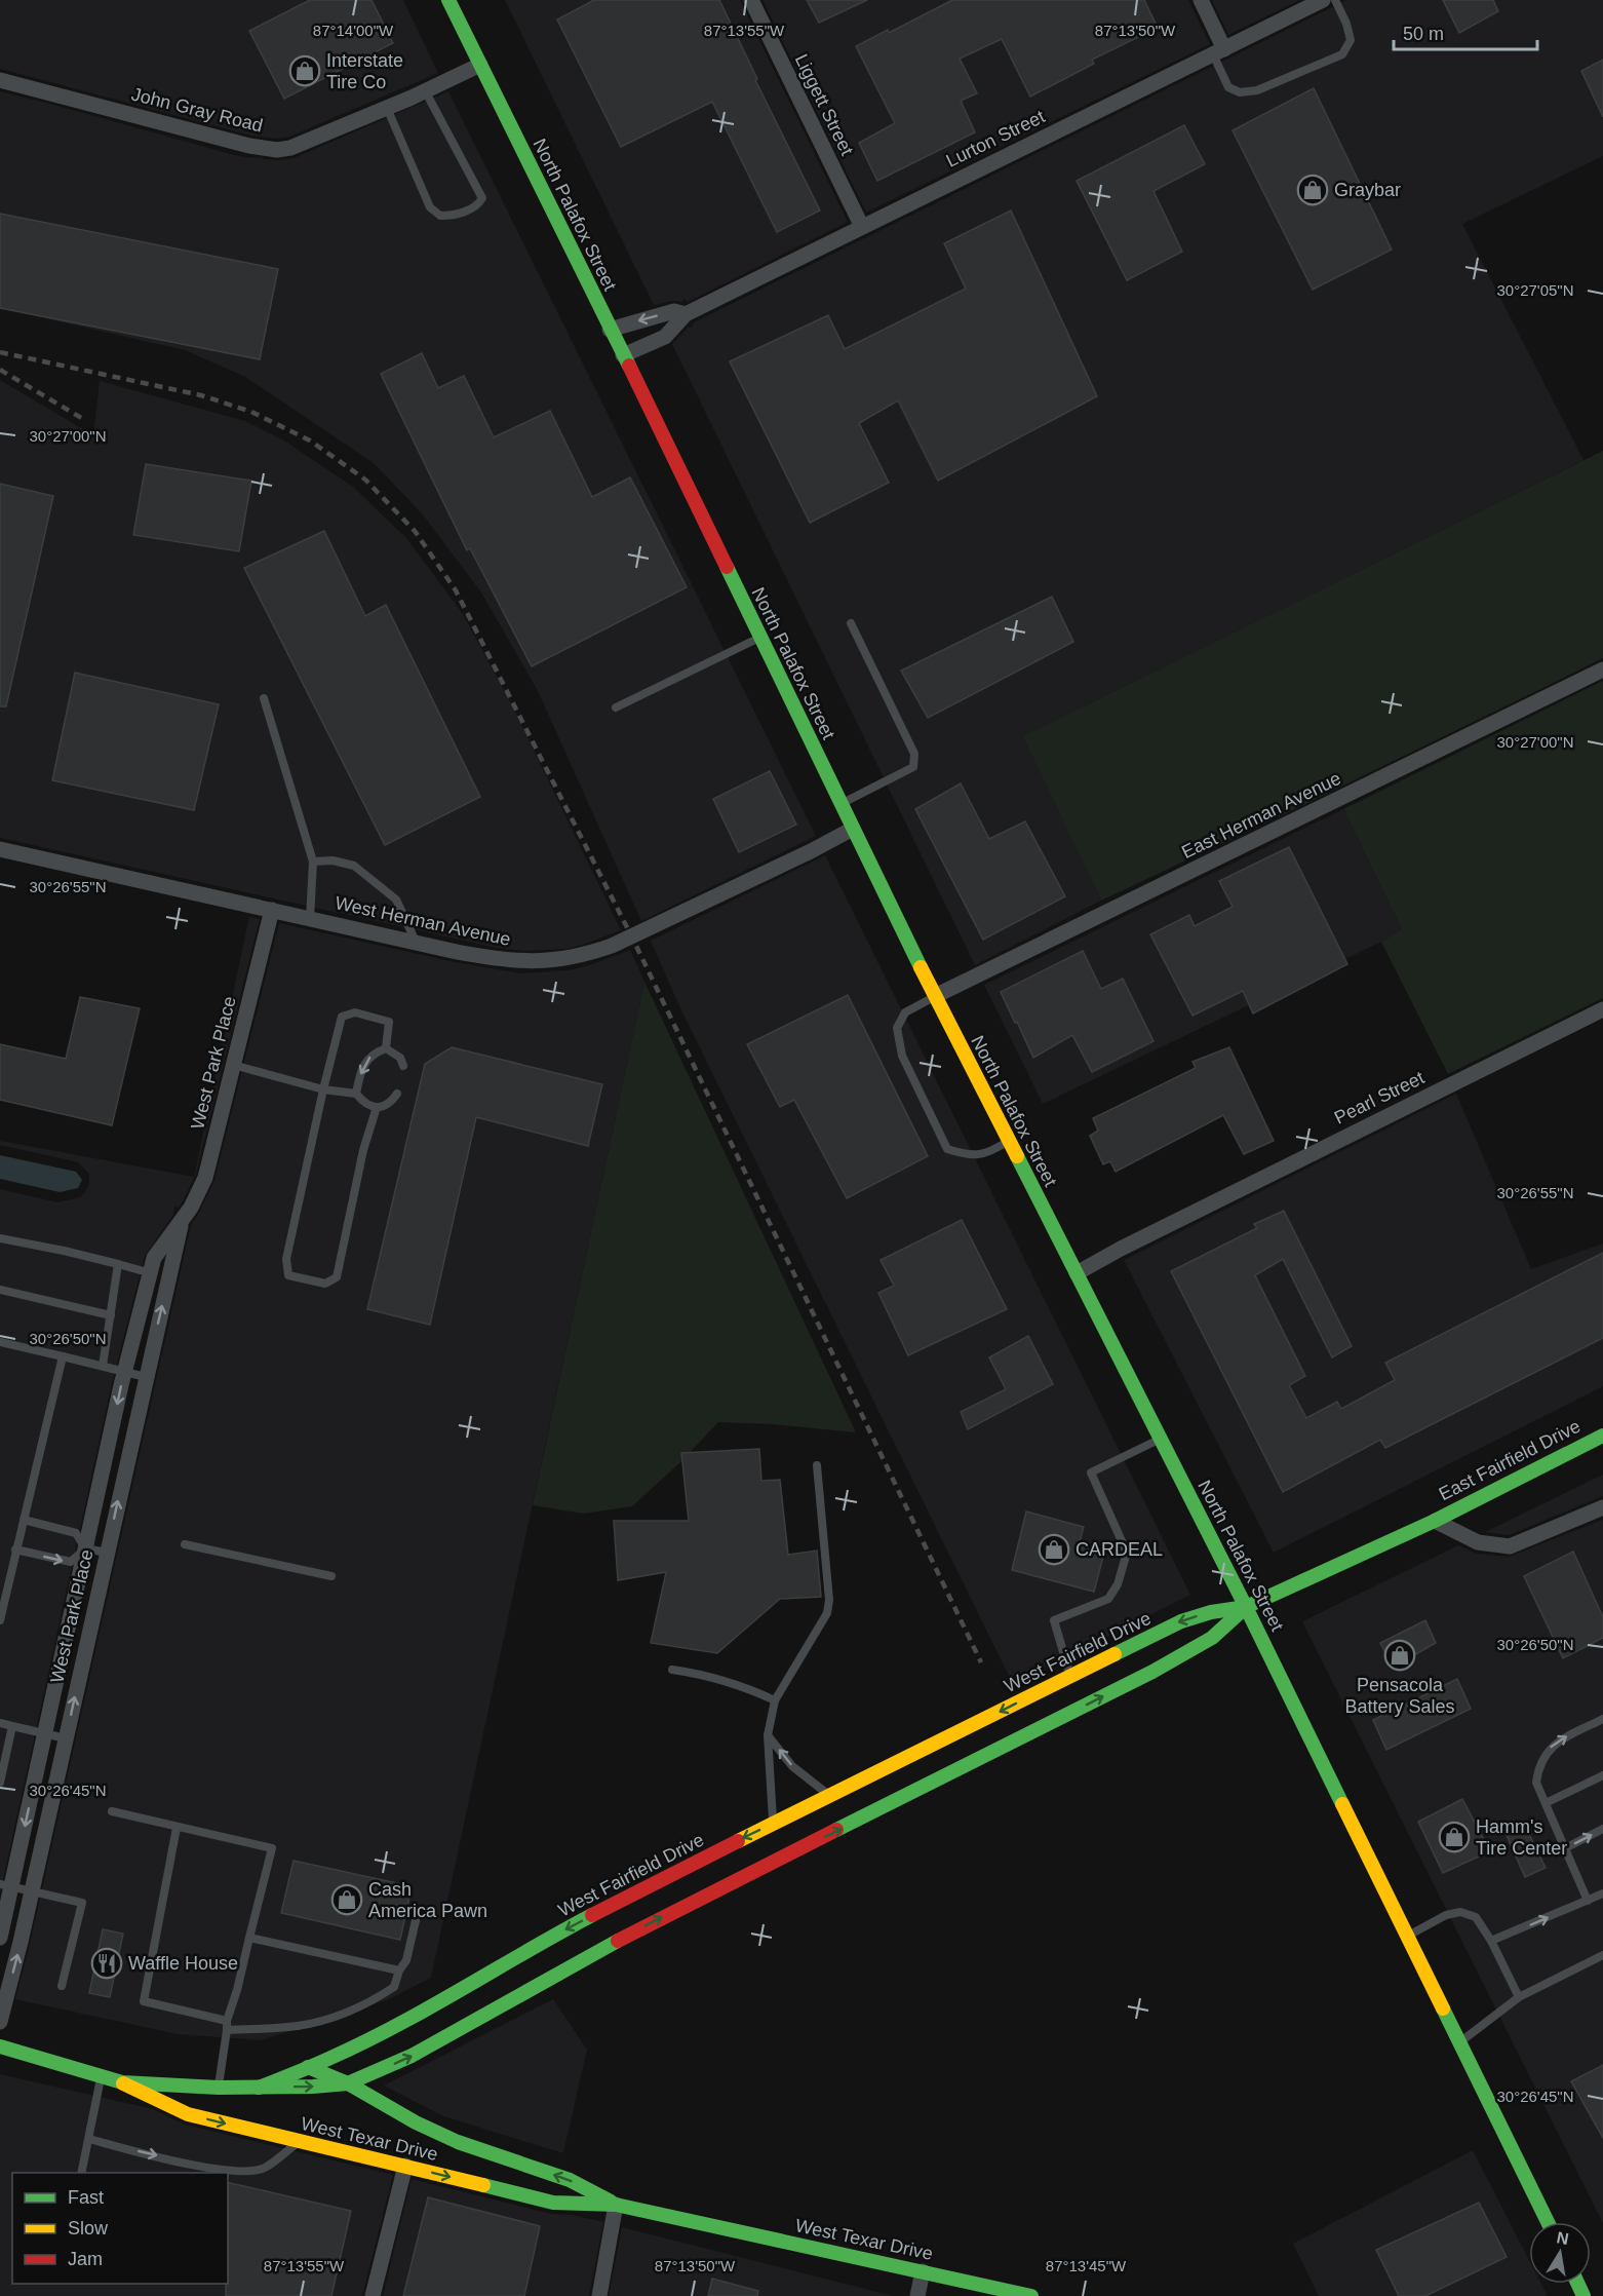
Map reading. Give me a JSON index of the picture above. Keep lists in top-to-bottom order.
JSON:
{
  "streets": {
    "main road": [
      "North Palafox Street",
      "East Fairfield Drive",
      "West Fairfield Drive",
      "West Texar Drive"
    ],
    "street": [
      "Liggett Street",
      "John Gray Road",
      "Lurton Street",
      "East Herman Avenue",
      "West Herman Avenue",
      "West Park Place",
      "Pearl Street"
    ]
  },
  "crossings": [
    ["Liggett Street", "Lurton Street"],
    ["John Gray Road", "North Palafox Street"],
    ["Lurton Street", "North Palafox Street"],
    ["North Palafox Street", "East Herman Avenue"],
    ["North Palafox Street", "West Herman Avenue"],
    ["North Palafox Street", "Pearl Street"],
    ["North Palafox Street", "East Fairfield Drive"],
    ["North Palafox Street", "West Fairfield Drive"],
    ["West Herman Avenue", "West Park Place"],
    ["East Fairfield Drive", "West Fairfield Drive"],
    ["West Fairfield Drive", "West Texar Drive"]
  ],
  "places": {
    "shop": [
      "Interstate Tire Co",
      "Graybar",
      "CARDEAL",
      "Pensacola Battery Sales",
      "Hamm's Tire Center",
      "Cash America Pawn"
    ],
    "restaurant": ["Waffle House"]
  },
  "legend": ["Fast", "Slow", "Jam"],
  "scale_bar": "50 m",
  "north": "top",
  "coordinates": [
    "87°14'00\"W",
    "87°13'55\"W",
    "87°13'50\"W",
    "30°27'05\"N",
    "30°27'00\"N",
    "30°26'55\"N",
    "30°26'50\"N",
    "30°26'45\"N",
    "87°13'45\"W"
  ]
}
